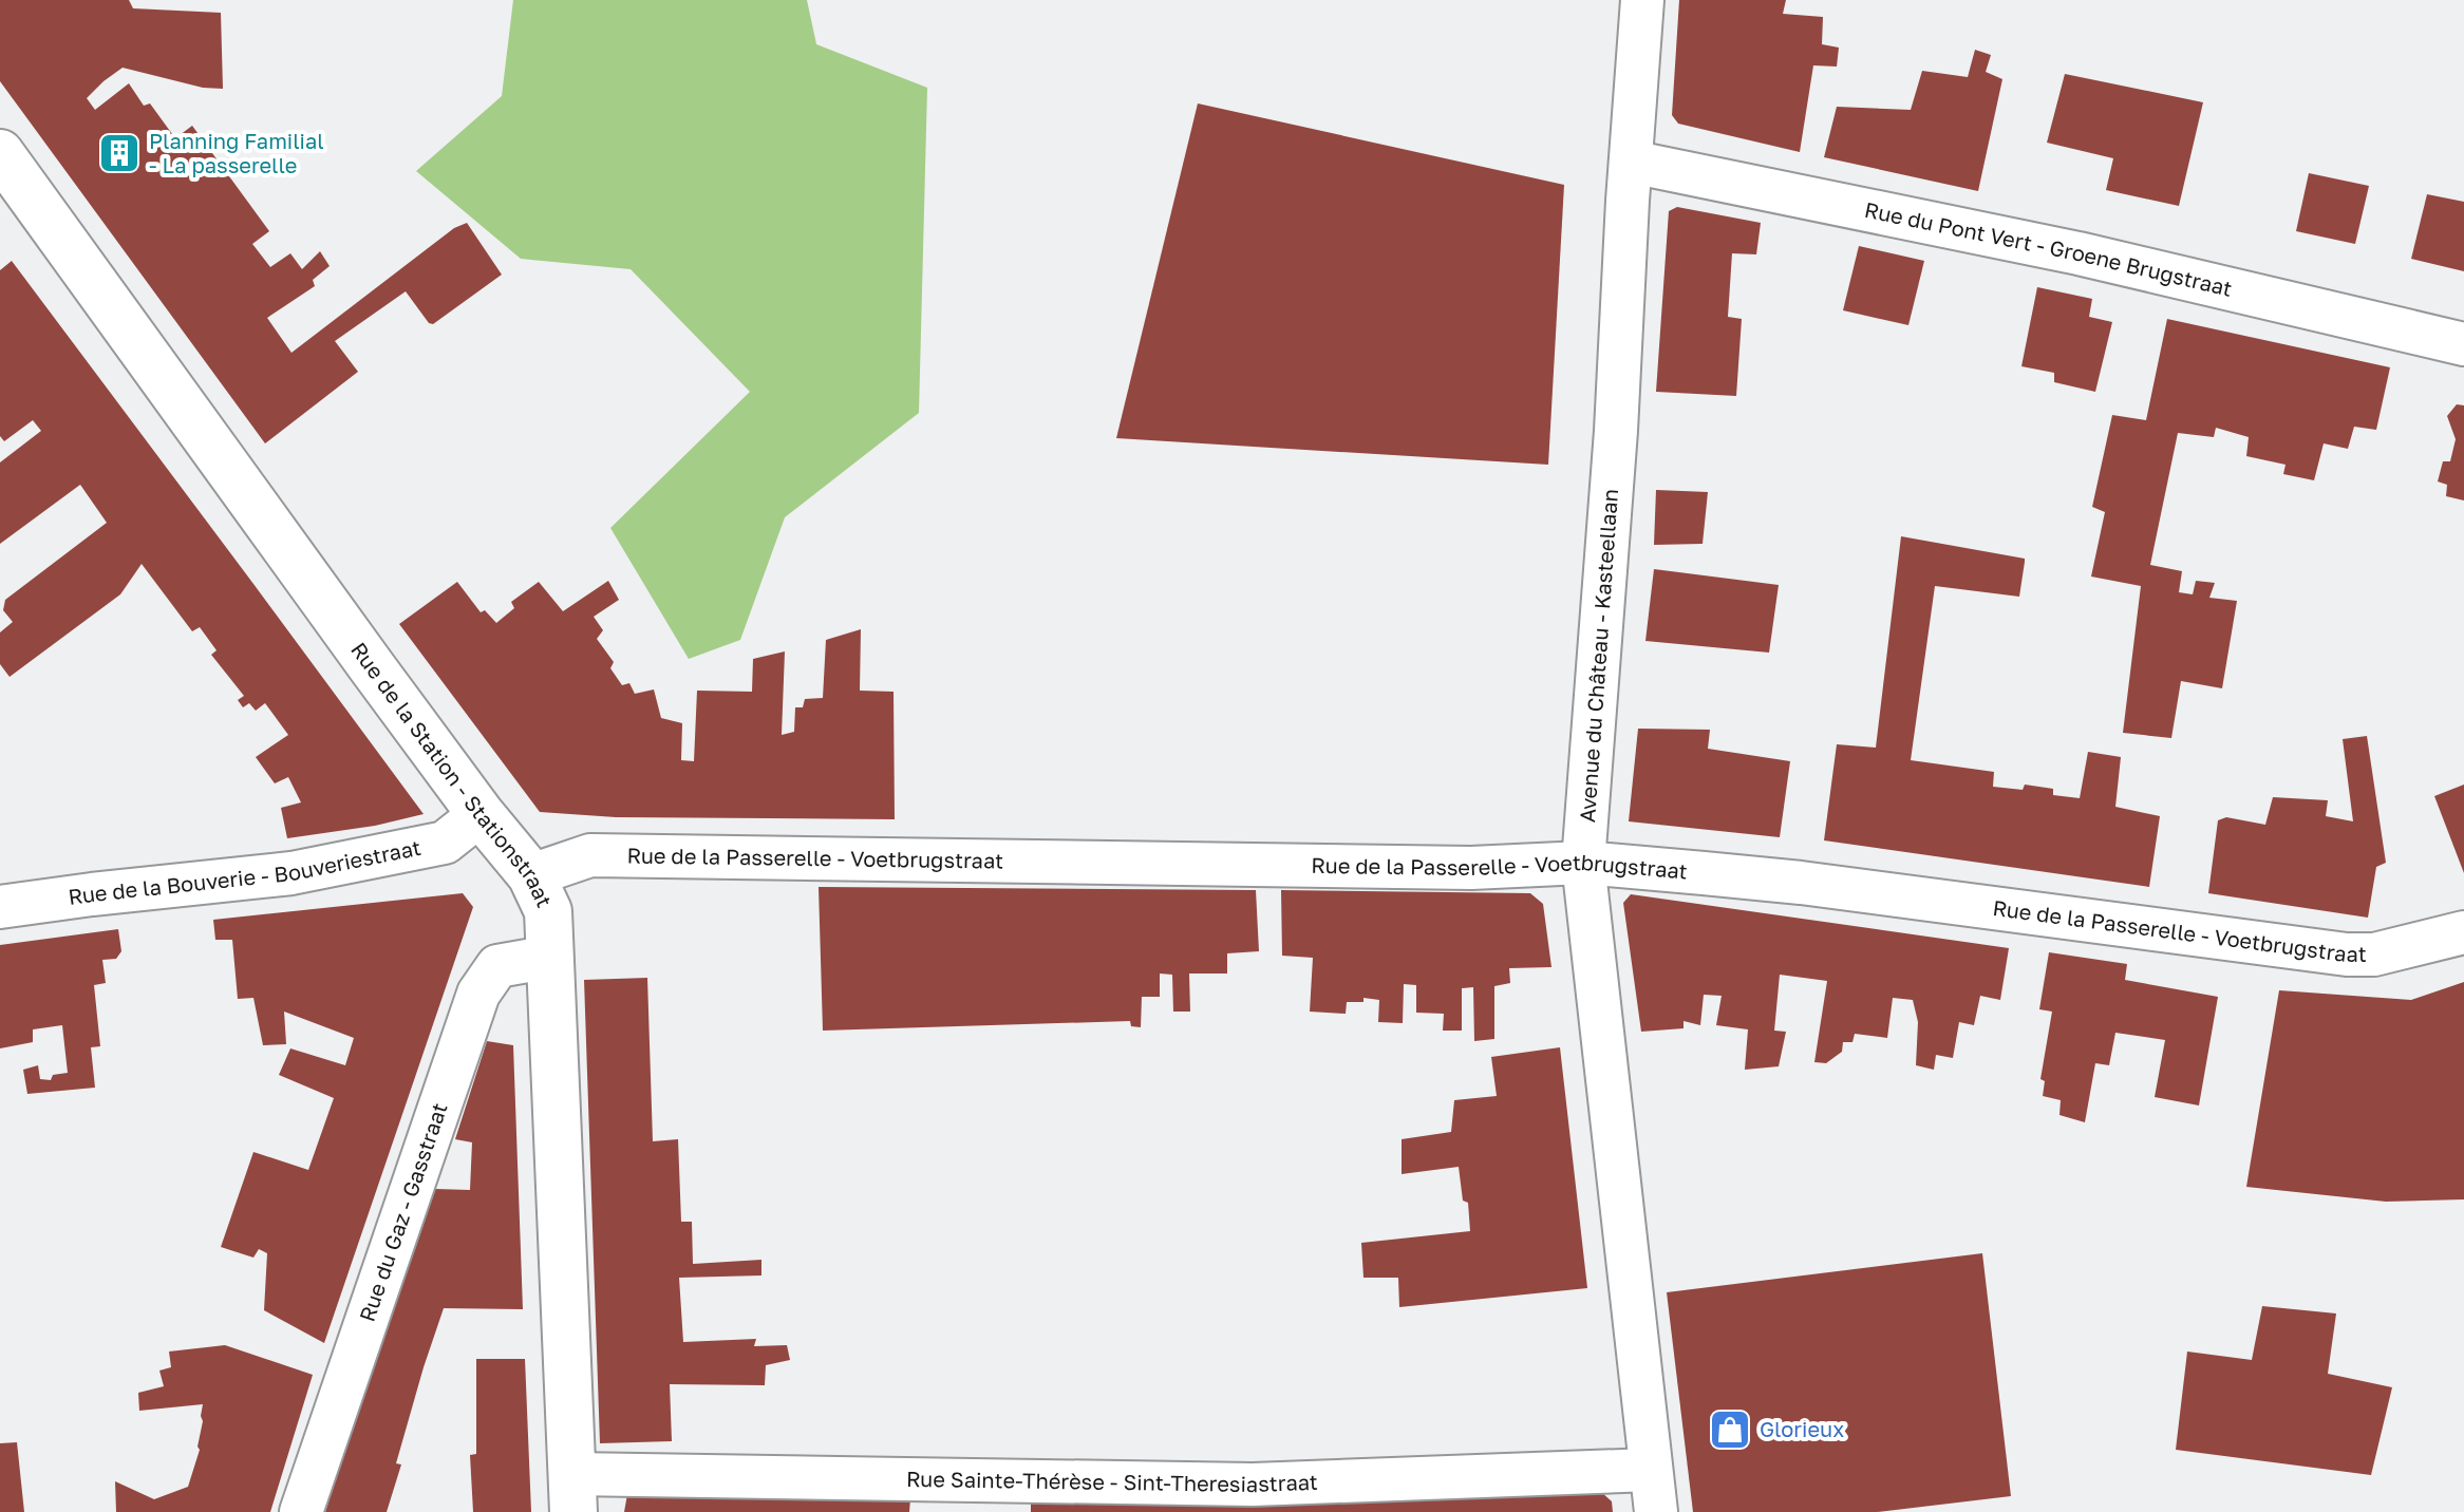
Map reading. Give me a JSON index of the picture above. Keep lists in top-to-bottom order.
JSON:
{
  "streets": {
    "street": [
      "Rue du Pont Vert - Groene Brugstraat",
      "Avenue du Château - Kasteellaan",
      "Rue de la Station - Stationstraat",
      "Rue de la Passerelle - Voetbrugstraat",
      "Rue de la Bouverie - Bouveriestraat",
      "Rue du Gaz - Gasstraat",
      "Rue Sainte-Thérèse - Sint-Theresiastraat"
    ]
  },
  "crossings": [
    ["Rue du Pont Vert - Groene Brugstraat", "Avenue du Château - Kasteellaan"],
    ["Avenue du Château - Kasteellaan", "Rue de la Passerelle - Voetbrugstraat"],
    ["Avenue du Château - Kasteellaan", "Rue Sainte-Thérèse - Sint-Theresiastraat"],
    ["Rue de la Station - Stationstraat", "Rue de la Passerelle - Voetbrugstraat"],
    ["Rue de la Station - Stationstraat", "Rue de la Bouverie - Bouveriestraat"],
    ["Rue de la Station - Stationstraat", "Rue du Gaz - Gasstraat"],
    ["Rue de la Station - Stationstraat", "Rue Sainte-Thérèse - Sint-Theresiastraat"]
  ],
  "places": {
    "building": ["Planning Familial - La passerelle"],
    "shop": ["Glorieux"]
  }
}
